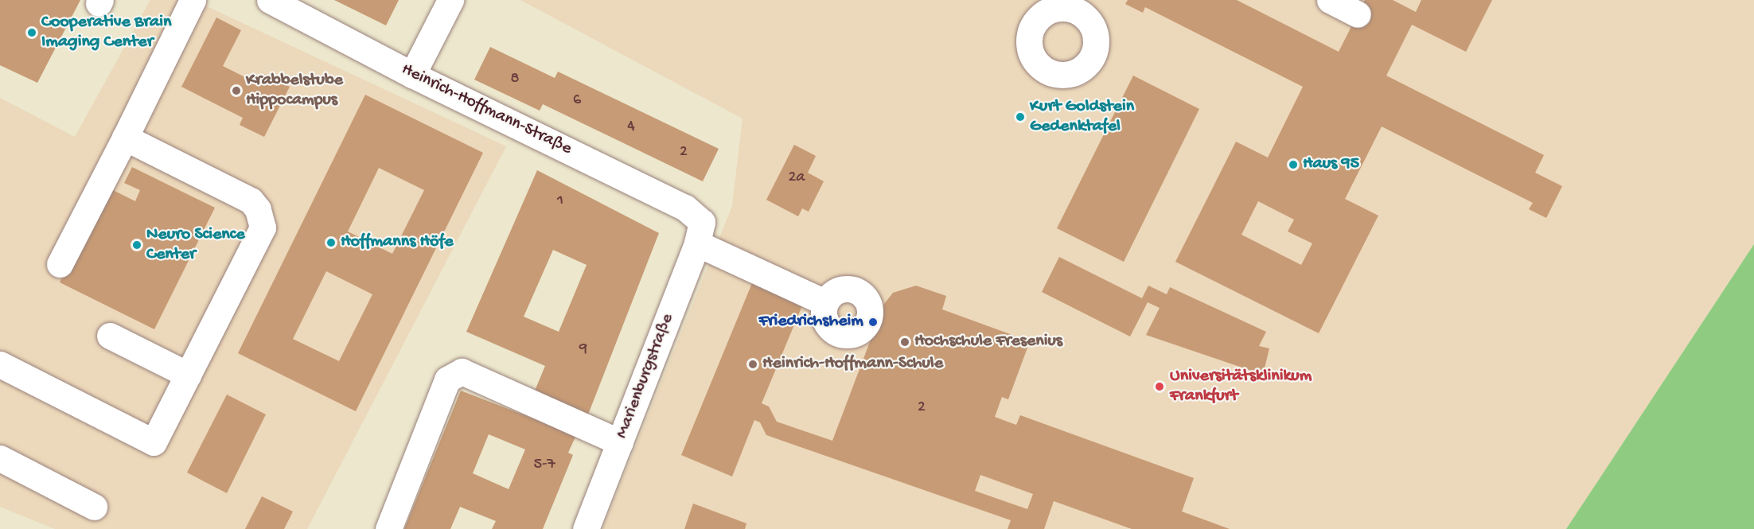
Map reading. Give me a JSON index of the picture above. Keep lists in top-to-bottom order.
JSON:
{
  "streets": {
    "street": ["Heinrich-Hoffmann-Straße", "Marienburgstraße"]
  },
  "crossings": [
    ["Heinrich-Hoffmann-Straße", "Marienburgstraße"]
  ],
  "places": [
    "Cooperative Brain Imaging Center",
    "Krabbelstube Hippocampus",
    "Kurt Goldstein Gedenktafel",
    "Haus 95",
    "Hoffmanns Höfe",
    "Neuro Science Center",
    "Friedrichsheim",
    "Hochschule Fresenius",
    "Heinrich-Hoffmann-Schule",
    "Universitätsklinikum Frankfurt"
  ],
  "house_numbers": [
    "8",
    "6",
    "4",
    "2",
    "2a",
    "1",
    "9",
    "2",
    "5-7"
  ]
}
